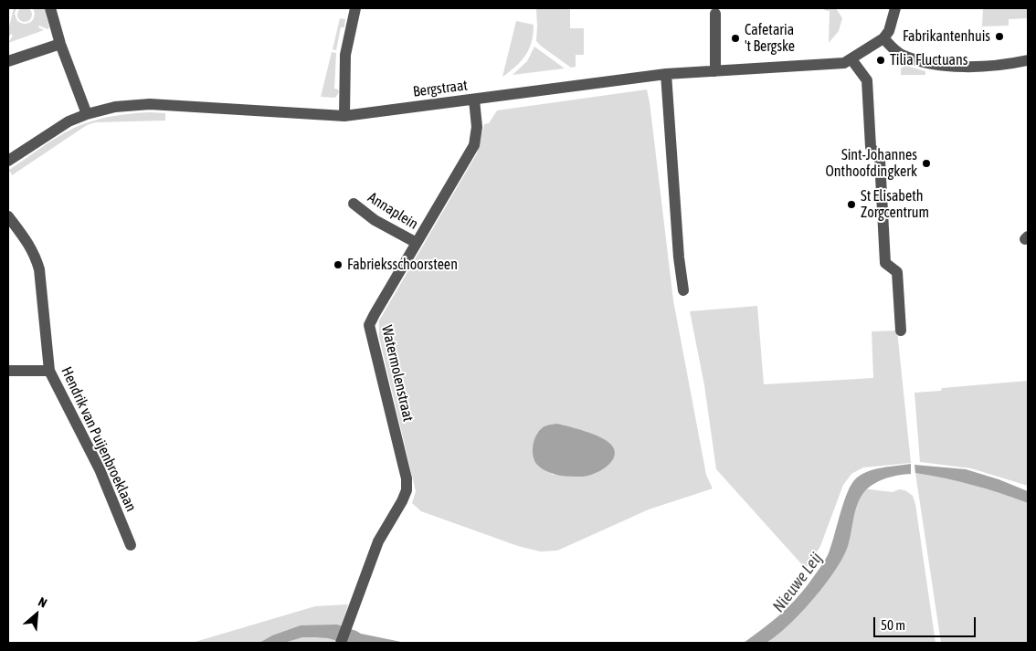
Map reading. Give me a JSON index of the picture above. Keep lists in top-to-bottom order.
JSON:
{
  "streets": {
    "street": [
      "Bergstraat",
      "Annaplein",
      "Watermolenstraat",
      "Hendrik van Puijenbroeklaan"
    ]
  },
  "crossings": [
    ["Bergstraat", "Watermolenstraat"],
    ["Annaplein", "Watermolenstraat"]
  ],
  "water": ["Nieuwe Leij"],
  "places": [
    "Fabrikantenhuis",
    "Cafetaria 't Bergske",
    "Tilia Fluctuans",
    "Sint-Johannes Onthoofdingkerk",
    "St Elisabeth Zorgcentrum",
    "Fabrieksschoorsteen"
  ],
  "scale_bar": "50 m",
  "north": "top right"
}
